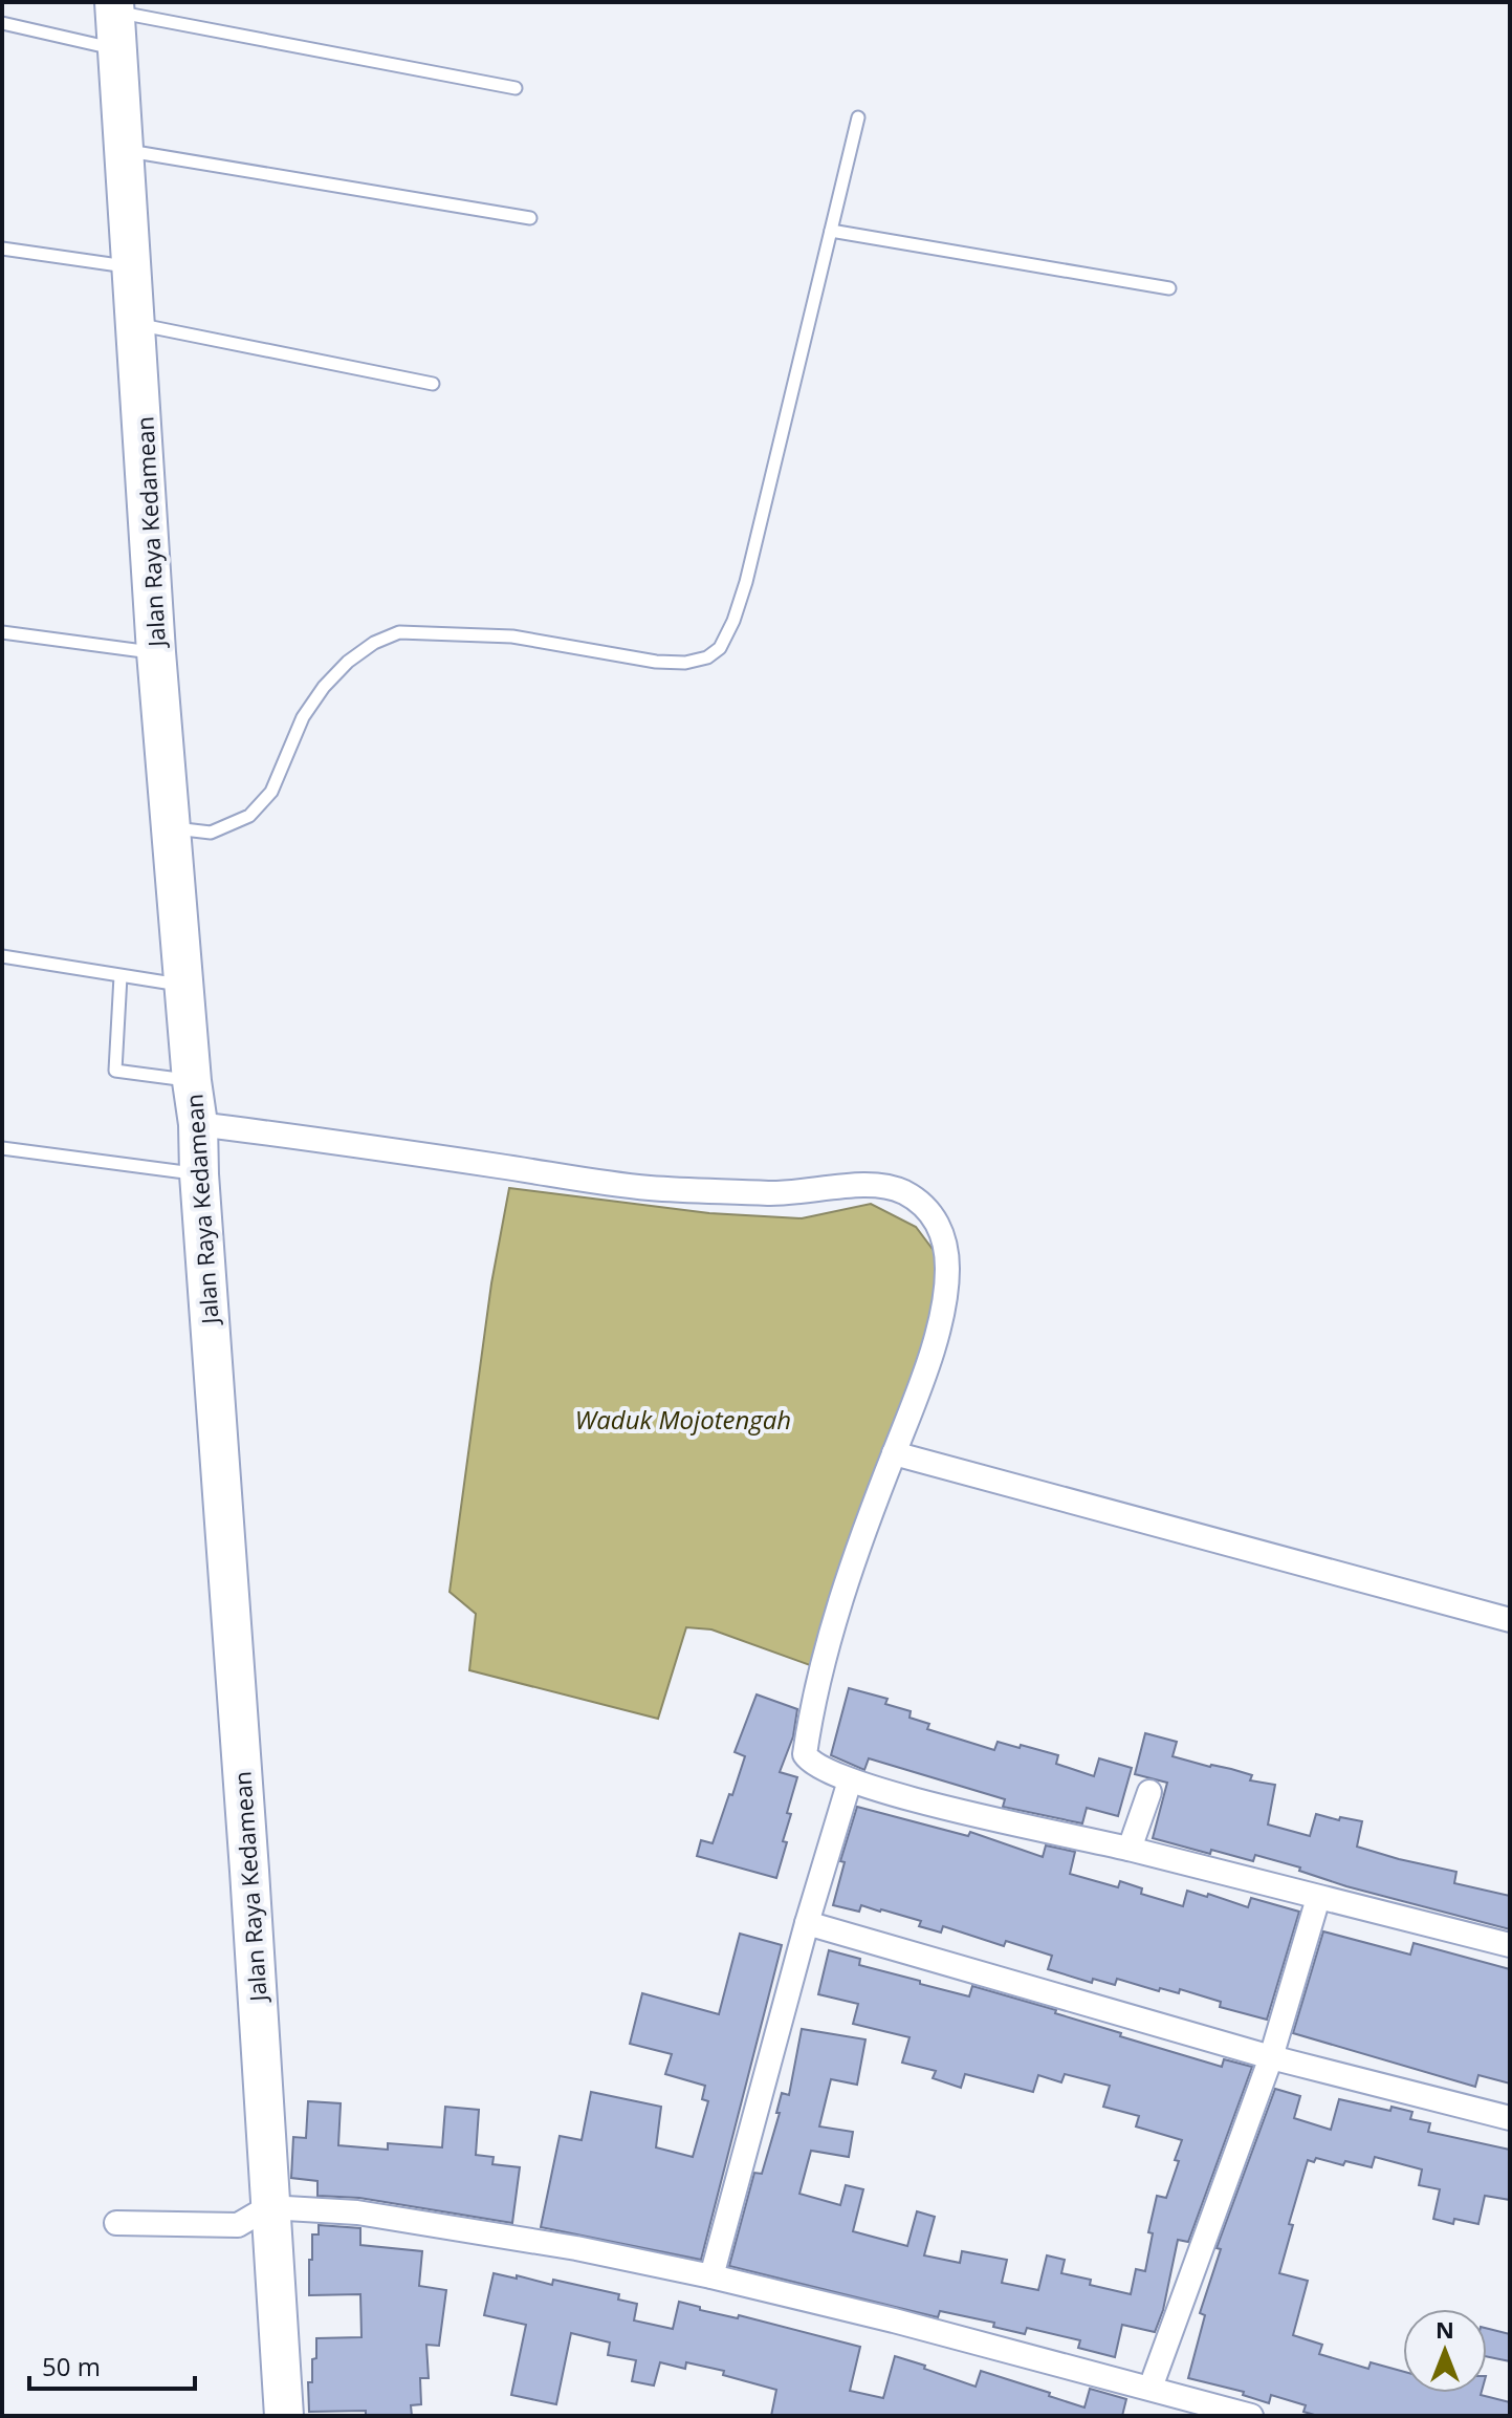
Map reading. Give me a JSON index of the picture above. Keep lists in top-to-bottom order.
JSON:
{
  "streets": {
    "highway": ["Jalan Raya Kedamean"]
  },
  "water": ["Waduk Mojotengah"],
  "scale_bar": "50 m",
  "north": "top"
}
